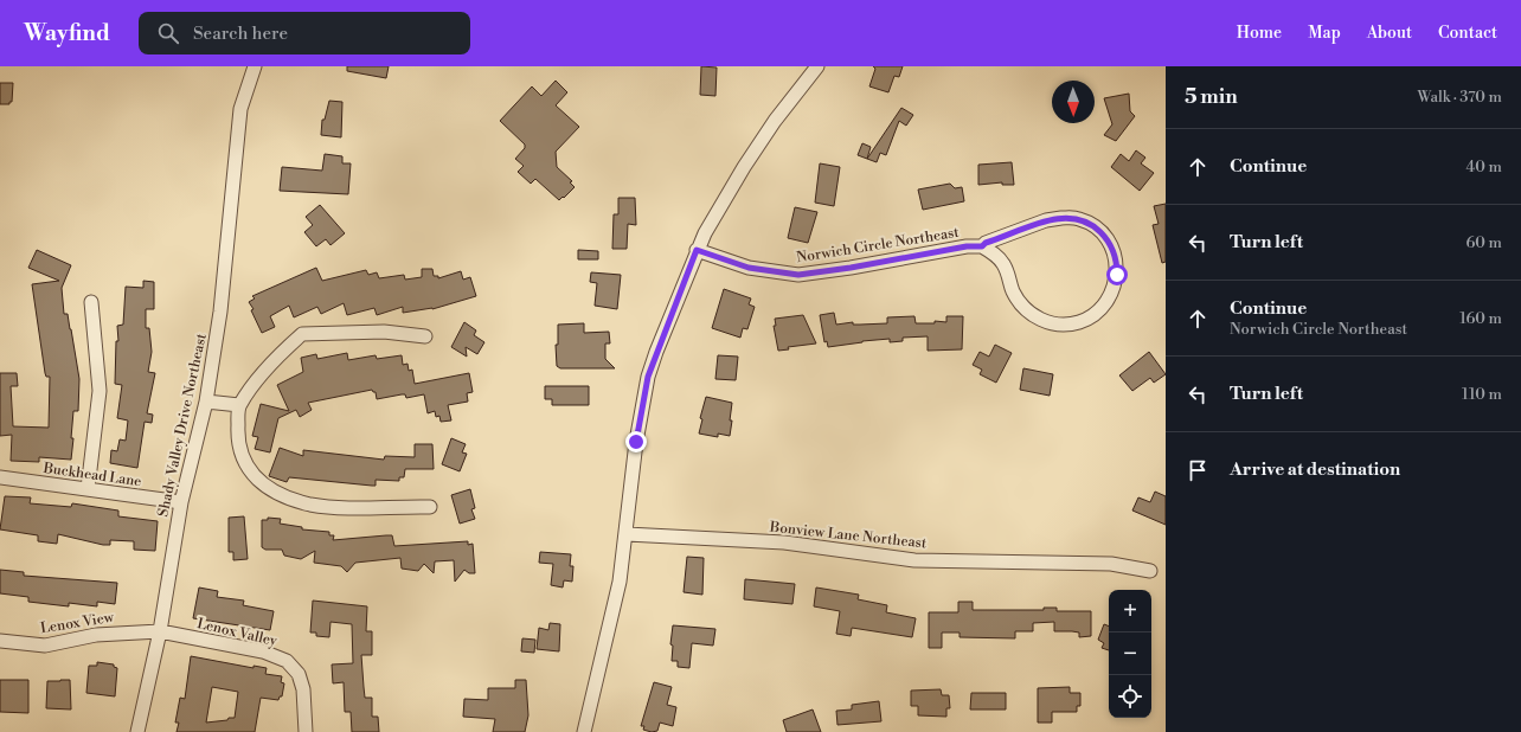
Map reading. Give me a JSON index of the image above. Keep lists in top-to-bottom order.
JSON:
{
  "streets": {
    "street": [
      "Norwich Circle Northeast",
      "Shady Valley Drive Northeast",
      "Buckhead Lane",
      "Bonview Lane Northeast",
      "Lenox View",
      "Lenox Valley"
    ]
  },
  "crossings": [
    ["Shady Valley Drive Northeast", "Buckhead Lane"],
    ["Shady Valley Drive Northeast", "Lenox View"],
    ["Shady Valley Drive Northeast", "Lenox Valley"],
    ["Lenox View", "Lenox Valley"]
  ],
  "north": "bottom",
  "page": {
    "header": "Wayfind",
    "search": "Search here",
    "nav": [
      "Home",
      "Map",
      "About",
      "Contact"
    ],
    "heading": ["5 min", "Walk · 370 m"],
    "list": [
      ["Continue", "40 m"],
      ["Turn left", "60 m"],
      ["Continue", "Norwich Circle Northeast", "160 m"],
      ["Turn left", "110 m"],
      "Arrive at destination"
    ],
    "map_buttons": ["+", "−"]
  }
}
